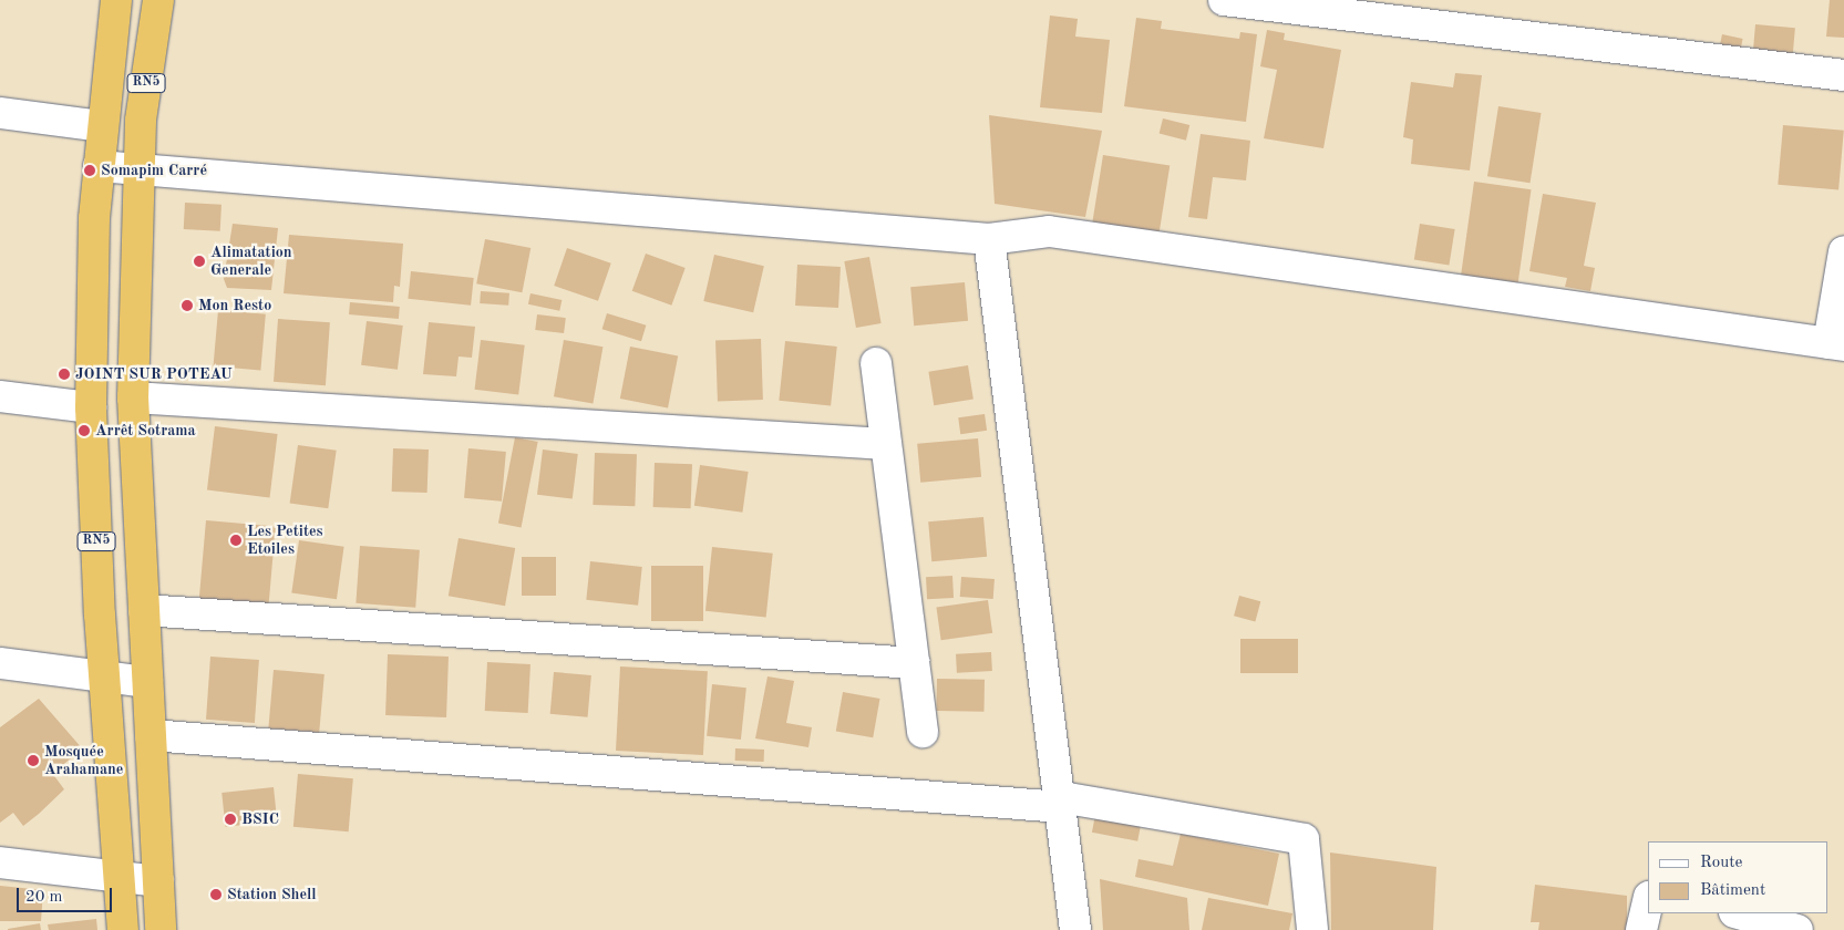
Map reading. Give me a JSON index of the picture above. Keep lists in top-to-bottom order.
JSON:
{
  "streets": {
    "highway": ["RN5"]
  },
  "places": [
    "Somapim Carré",
    "Alimatation Generale",
    "Mon Resto",
    "JOINT SUR POTEAU",
    "Arrêt Sotrama",
    "Les Petites Etoiles",
    "Mosquée Arahamane",
    "BSIC",
    "Station Shell"
  ],
  "legend": ["Route", "Bâtiment"],
  "scale_bar": "20 m"
}
